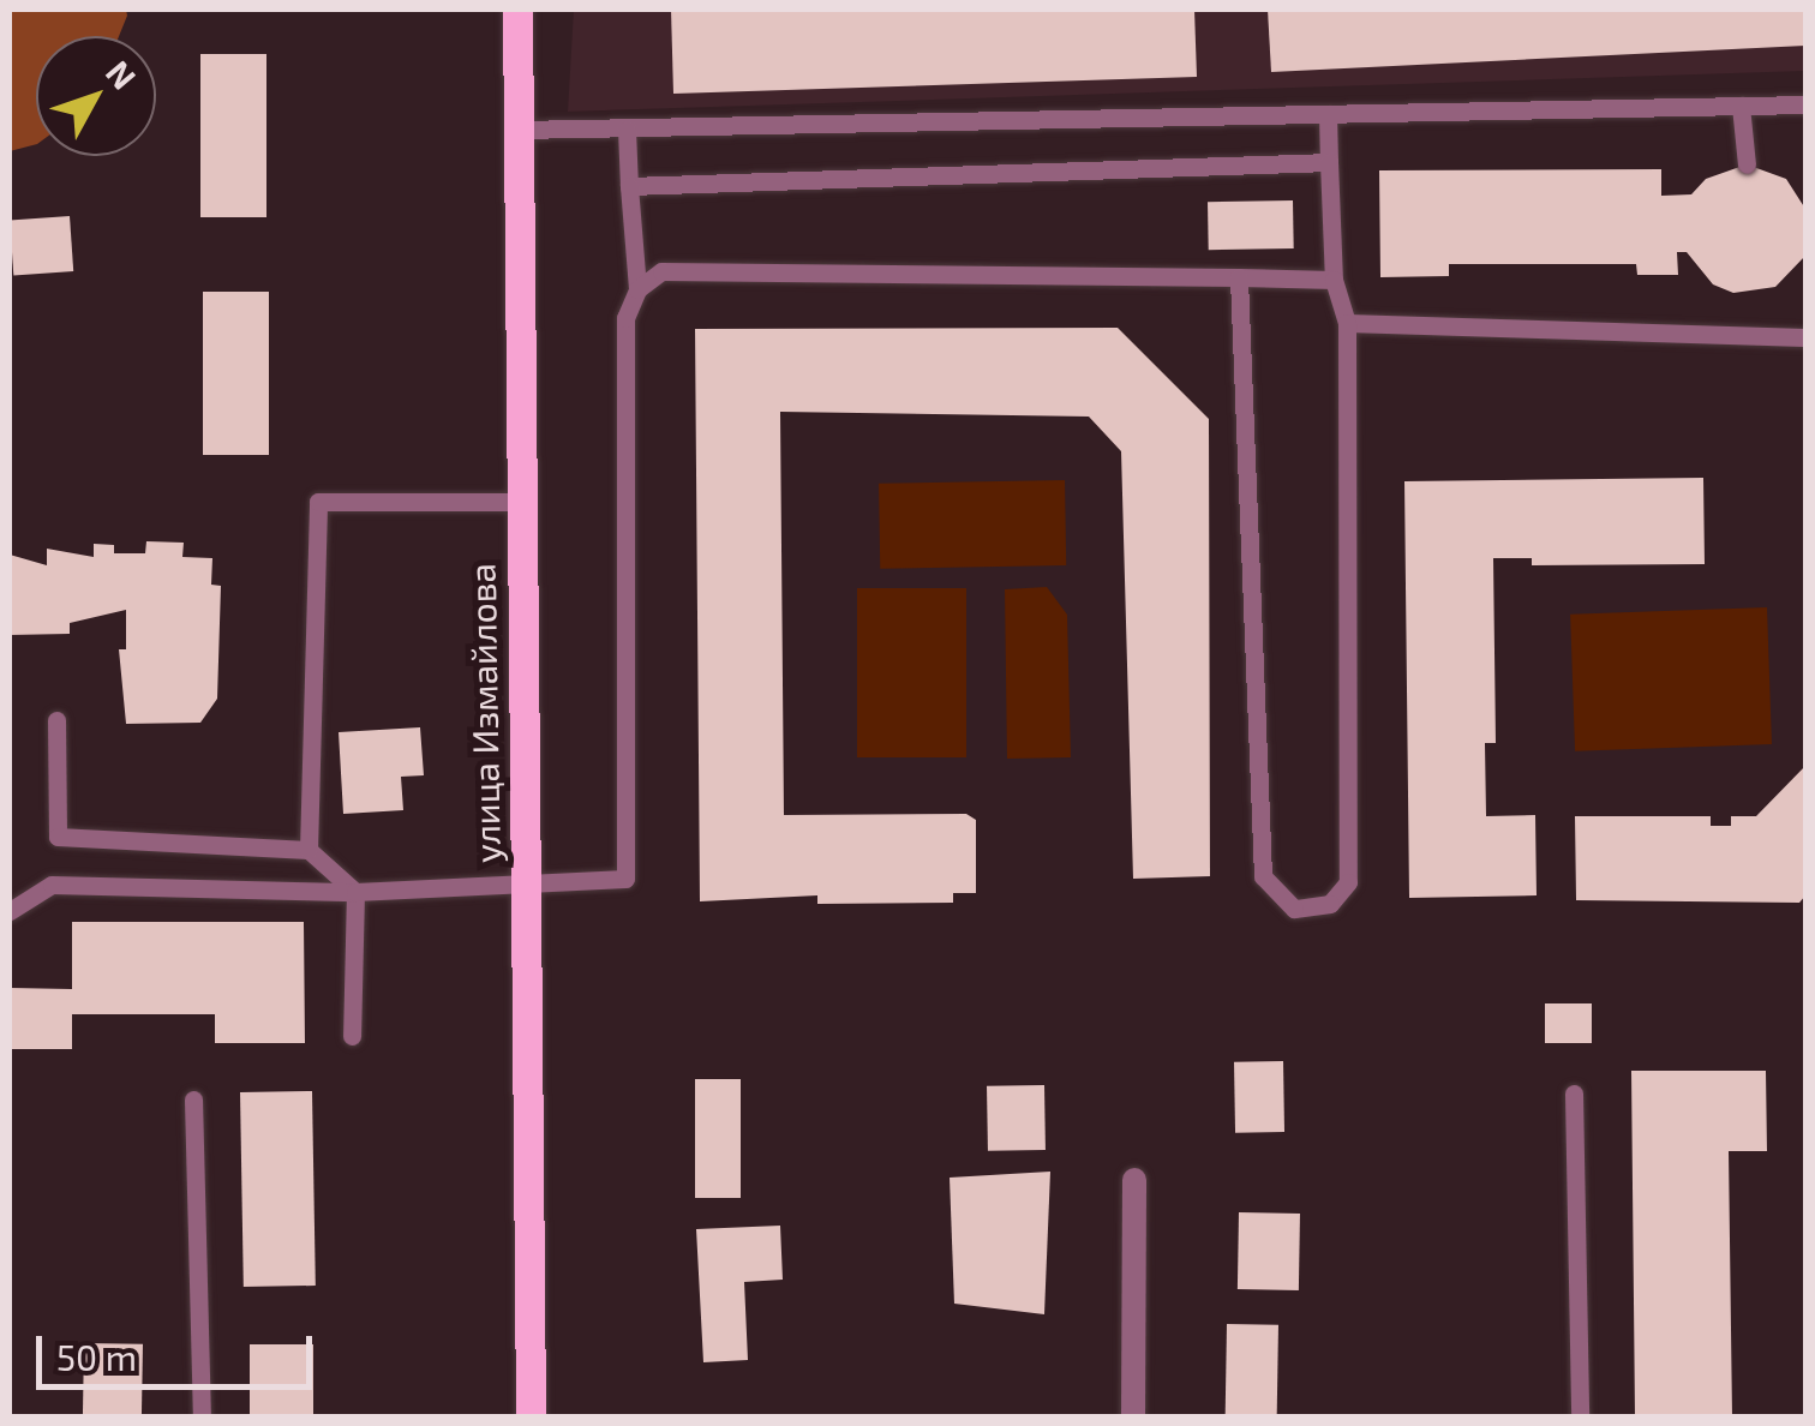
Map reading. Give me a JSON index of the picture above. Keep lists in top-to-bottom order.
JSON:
{
  "streets": {
    "main road": ["улица Измайлова"]
  },
  "scale_bar": "50 m",
  "north": "top right"
}
